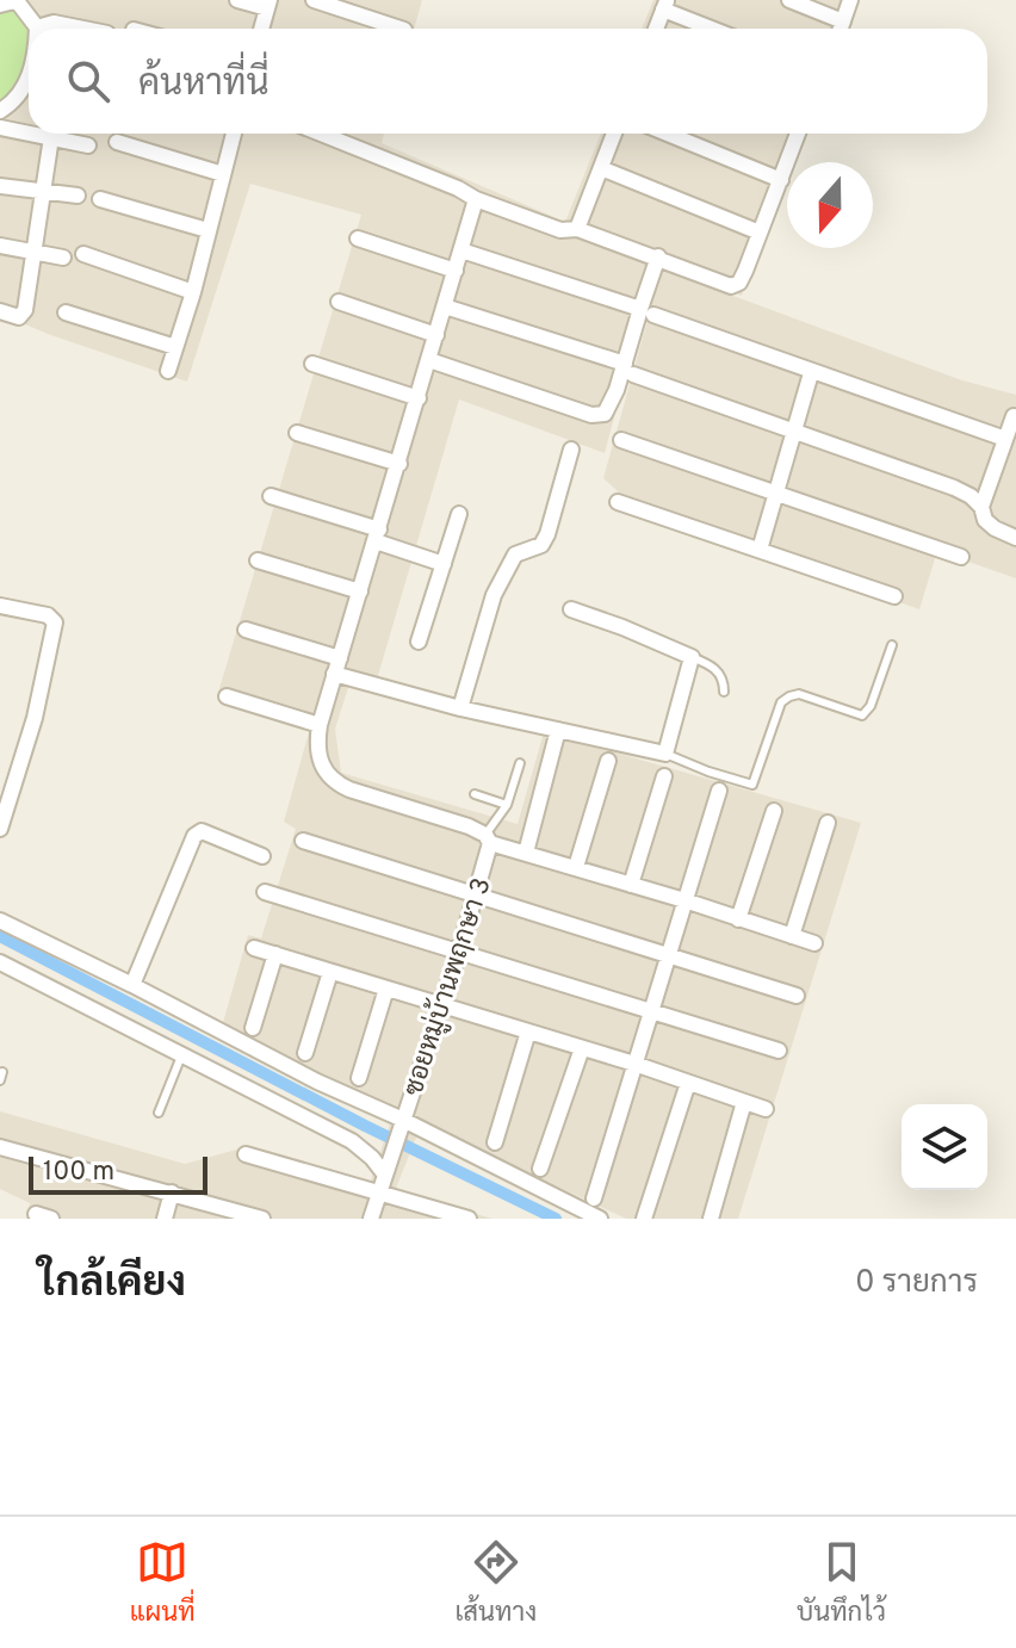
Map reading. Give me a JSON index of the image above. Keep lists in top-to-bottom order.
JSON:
{
  "streets": {
    "street": ["ซอยหมู่บ้านพฤกษา 3"]
  },
  "scale_bar": "100 m",
  "north": "bottom",
  "page": {
    "search": "ค้นหาที่นี่",
    "scale": "100 m",
    "heading": ["ใกล้เคียง", "0 รายการ"],
    "nav": ["แผนที่", "เส้นทาง", "บันทึกไว้"]
  }
}
